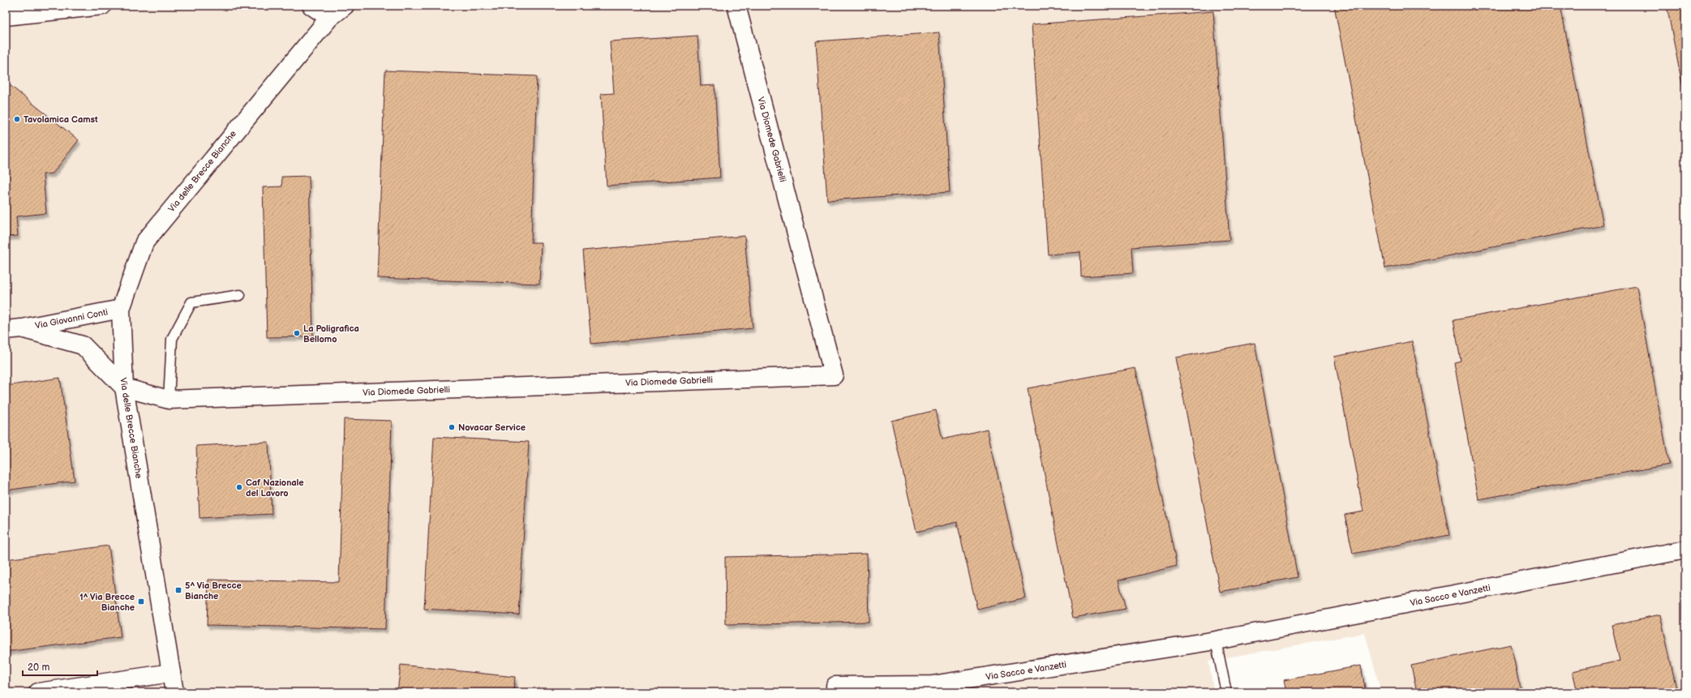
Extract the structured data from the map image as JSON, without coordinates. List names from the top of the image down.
{
  "streets": {
    "street": [
      "Via Diomede Gabrielli",
      "Via delle Brecce Bianche",
      "Via Giovanni Conti",
      "Via Sacco e Vanzetti"
    ]
  },
  "crossings": [
    ["Via Diomede Gabrielli", "Via delle Brecce Bianche"],
    ["Via Diomede Gabrielli", "Via Giovanni Conti"],
    ["Via delle Brecce Bianche", "Via Giovanni Conti"]
  ],
  "places": {
    "other": [
      "Tavolamica Camst",
      "La Poligrafica Bellomo",
      "Novacar Service",
      "Caf Nazionale del Lavoro"
    ],
    "transit": ["5^ Via Brecce Bianche", "1^ Via Brecce Bianche"]
  },
  "scale_bar": "20 m"
}
